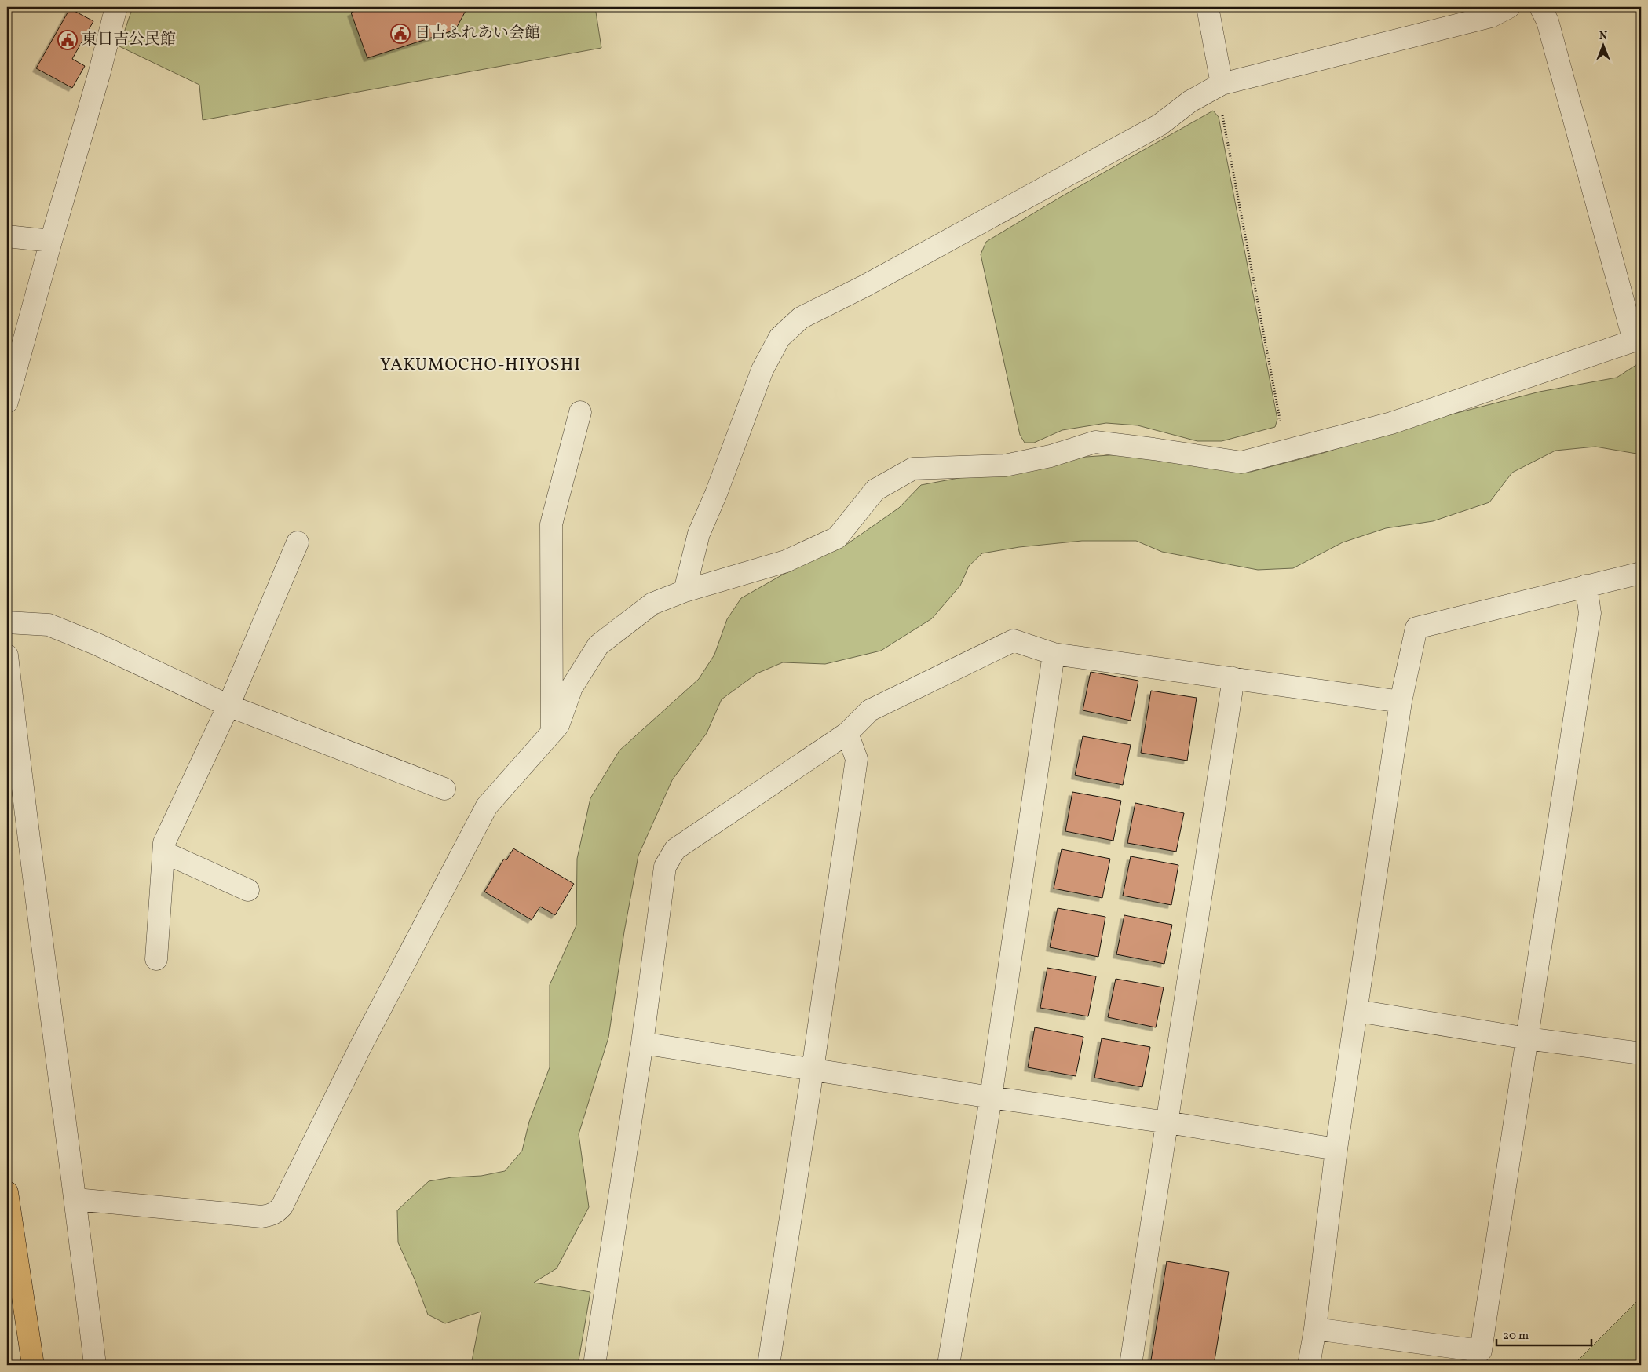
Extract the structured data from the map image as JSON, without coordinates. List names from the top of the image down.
{
  "districts": ["YAKUMOCHO-HIYOSHI"],
  "places": {
    "public building": ["日吉ふれあい会館", "東日吉公民館"]
  },
  "scale_bar": "20 m",
  "north": "top"
}
